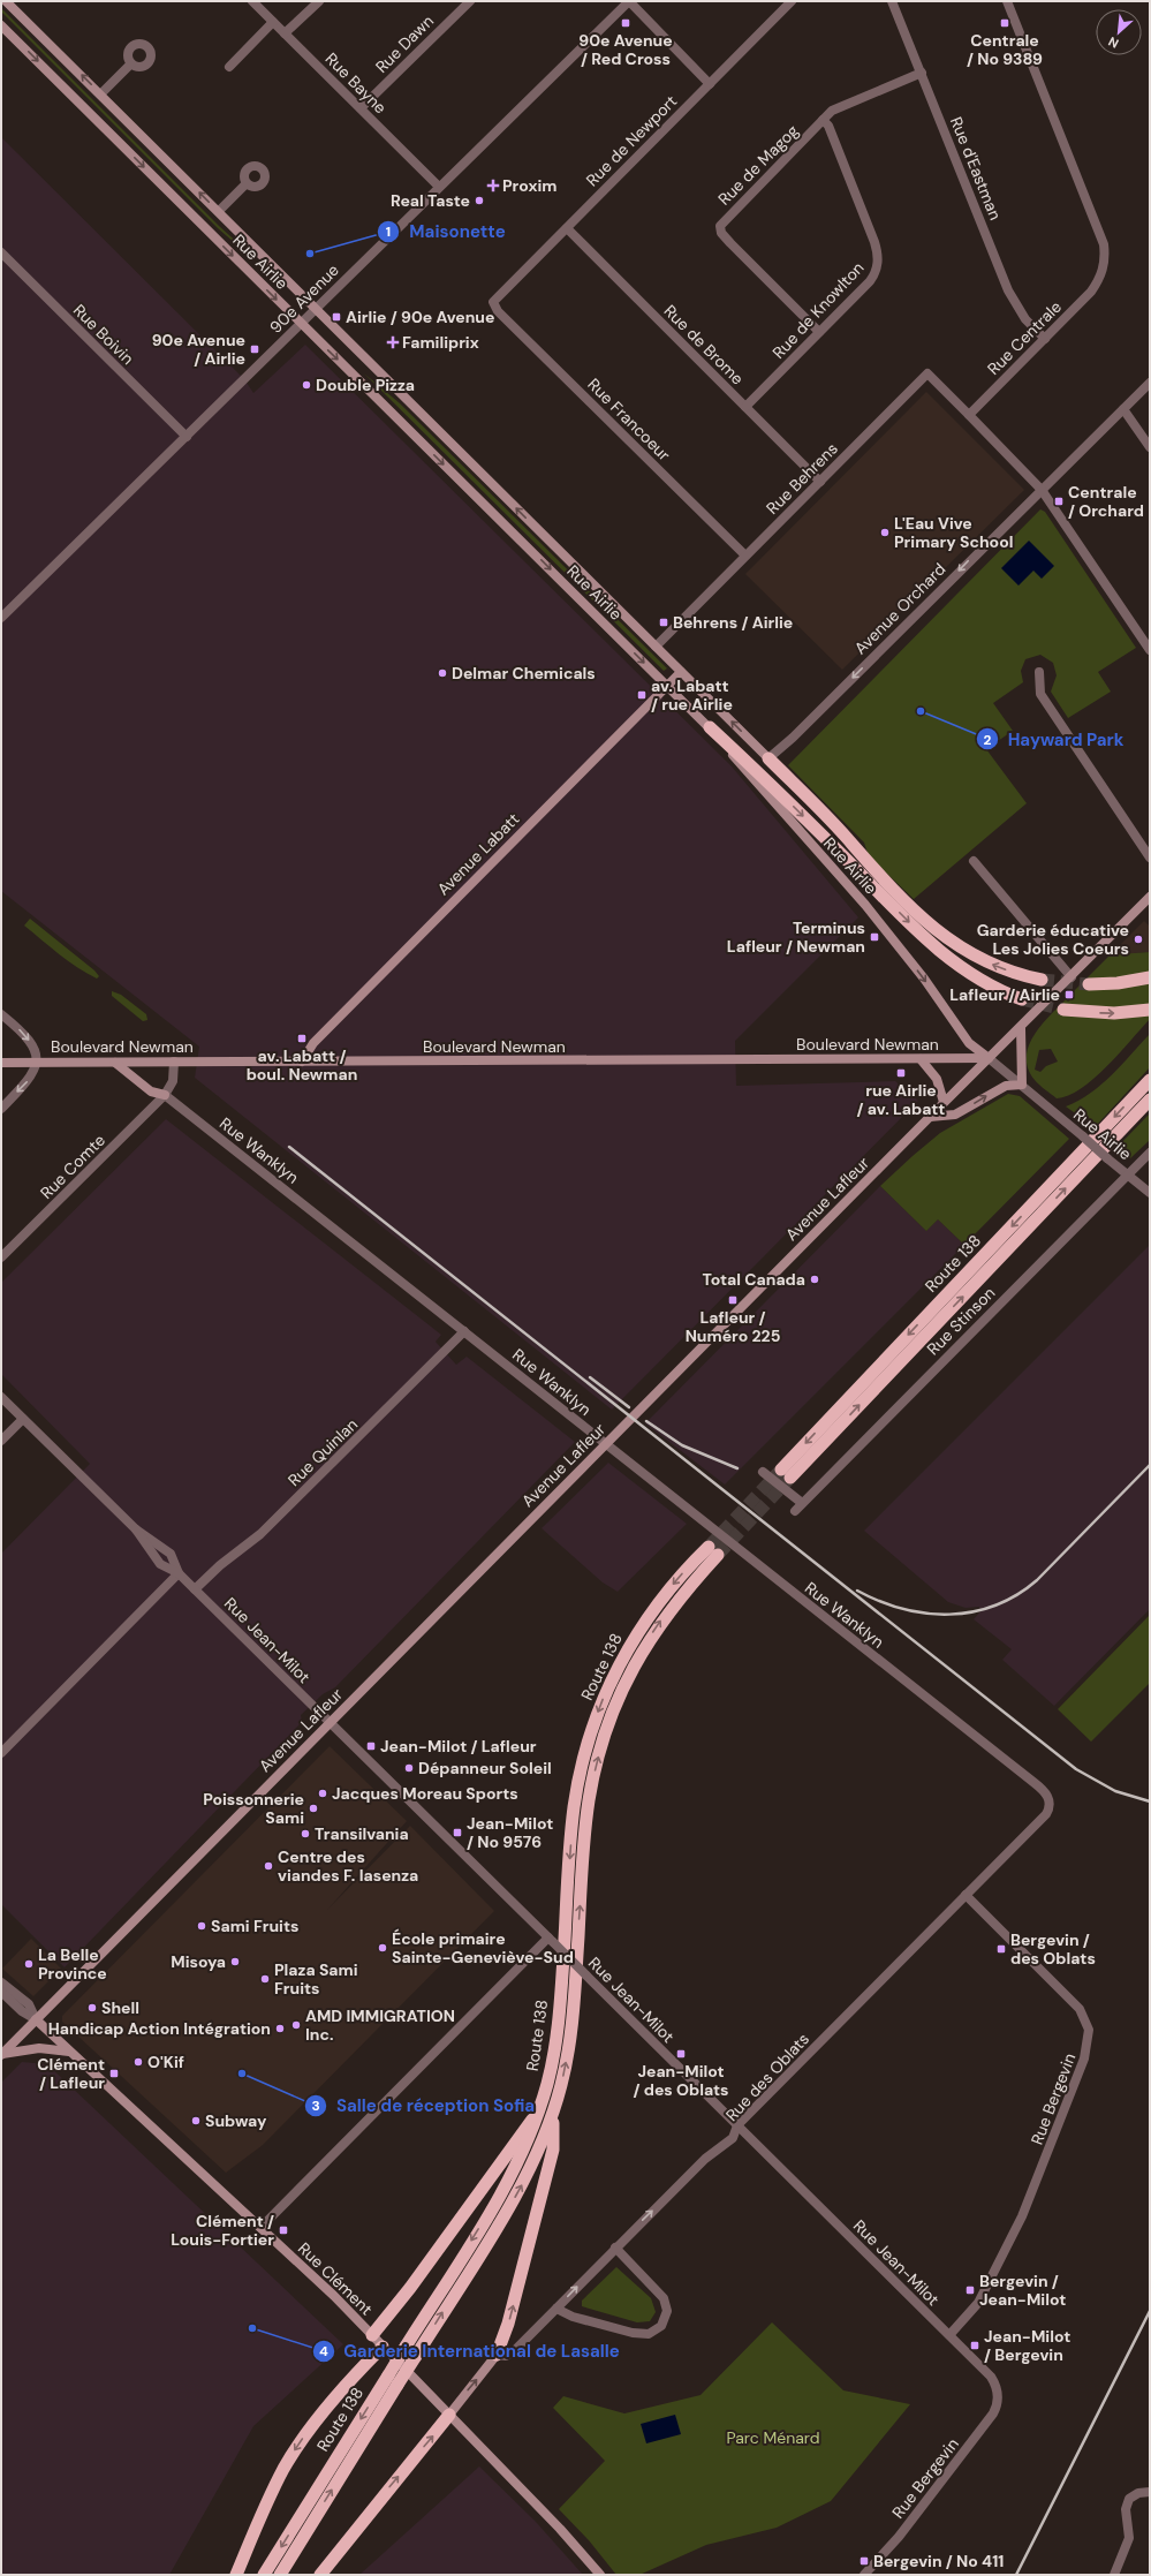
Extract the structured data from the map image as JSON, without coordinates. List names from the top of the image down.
{
  "streets": {
    "highway": ["Route 138"],
    "main road": [
      "Rue Airlie",
      "Avenue Labatt",
      "Boulevard Newman",
      "Avenue Lafleur",
      "Rue Clément"
    ],
    "street": [
      "Rue Dawn",
      "Rue Bayne",
      "Rue de Newport",
      "Rue de Magog",
      "Rue d'Eastman",
      "90e Avenue",
      "Rue de Knowlton",
      "Rue Boivin",
      "Rue Centrale",
      "Rue de Brome",
      "Rue Francoeur",
      "Rue Behrens",
      "Avenue Orchard",
      "Rue Wanklyn",
      "Rue Comte",
      "Rue Stinson",
      "Rue Quinlan",
      "Rue Jean-Milot",
      "Rue des Oblats",
      "Rue Bergevin"
    ]
  },
  "crossings": [
    ["Rue Dawn", "Rue Bayne"],
    ["Rue Bayne", "90e Avenue"],
    ["Rue de Newport", "Rue de Brome"],
    ["Rue de Newport", "Rue Francoeur"],
    ["Rue de Magog", "Rue d'Eastman"],
    ["Rue de Magog", "Rue de Knowlton"],
    ["Rue d'Eastman", "Rue Centrale"],
    ["Rue Airlie", "90e Avenue"],
    ["Rue Airlie", "Rue Behrens"],
    ["Rue Airlie", "Avenue Orchard"],
    ["Rue Airlie", "Avenue Labatt"],
    ["Rue Airlie", "Boulevard Newman"],
    ["Rue Airlie", "Avenue Lafleur"],
    ["Rue Airlie", "Rue Stinson"],
    ["90e Avenue", "Rue Boivin"],
    ["Rue de Knowlton", "Rue de Brome"],
    ["Rue Centrale", "Rue Behrens"],
    ["Rue de Brome", "Rue Behrens"],
    ["Rue Francoeur", "Rue Behrens"],
    ["Avenue Labatt", "Boulevard Newman"],
    ["Boulevard Newman", "Avenue Lafleur"],
    ["Rue Wanklyn", "Rue Comte"],
    ["Rue Wanklyn", "Avenue Lafleur"],
    ["Rue Wanklyn", "Rue Quinlan"],
    ["Rue Wanklyn", "Rue des Oblats"],
    ["Avenue Lafleur", "Rue Jean-Milot"],
    ["Avenue Lafleur", "Rue Clément"],
    ["Rue Quinlan", "Rue Jean-Milot"],
    ["Rue Jean-Milot", "Rue des Oblats"],
    ["Rue Jean-Milot", "Rue Bergevin"],
    ["Rue des Oblats", "Rue Bergevin"]
  ],
  "one_way": ["Avenue Orchard"],
  "parks": ["Parc Ménard"],
  "places": {
    "transit": [
      "90e Avenue / Red Cross",
      "Centrale / No 9389",
      "Airlie / 90e Avenue",
      "90e Avenue / Airlie",
      "Centrale / Orchard",
      "Behrens / Airlie",
      "av. Labatt / rue Airlie",
      "Terminus Lafleur / Newman",
      "Lafleur / Airlie",
      "av. Labatt / boul. Newman",
      "rue Airlie / av. Labatt",
      "Lafleur / Numéro 225",
      "Jean-Milot / Lafleur",
      "Jean-Milot / No 9576",
      "Bergevin / des Oblats",
      "Jean-Milot / des Oblats",
      "Clément / Lafleur",
      "Clément / Louis-Fortier",
      "Bergevin / Jean-Milot",
      "Jean-Milot / Bergevin",
      "Bergevin / No 411"
    ],
    "health": ["Proxim", "Familiprix"],
    "other": [
      "Real Taste",
      "Maisonette",
      "Double Pizza",
      "L'Eau Vive Primary School",
      "Delmar Chemicals",
      "Hayward Park",
      "Garderie éducative Les Jolies Coeurs",
      "Total Canada",
      "Dépanneur Soleil",
      "Jacques Moreau Sports",
      "Poissonnerie Sami",
      "Transilvania",
      "Centre des viandes F. Iasenza",
      "Sami Fruits",
      "École primaire Sainte-Geneviève-Sud",
      "Misoya",
      "La Belle Province",
      "Plaza Sami Fruits",
      "Shell",
      "AMD IMMIGRATION Inc.",
      "Handicap Action Intégration",
      "O'Kif",
      "Salle de réception Sofia",
      "Subway",
      "Garderie International de Lasalle"
    ]
  },
  "north": "bottom left"
}
